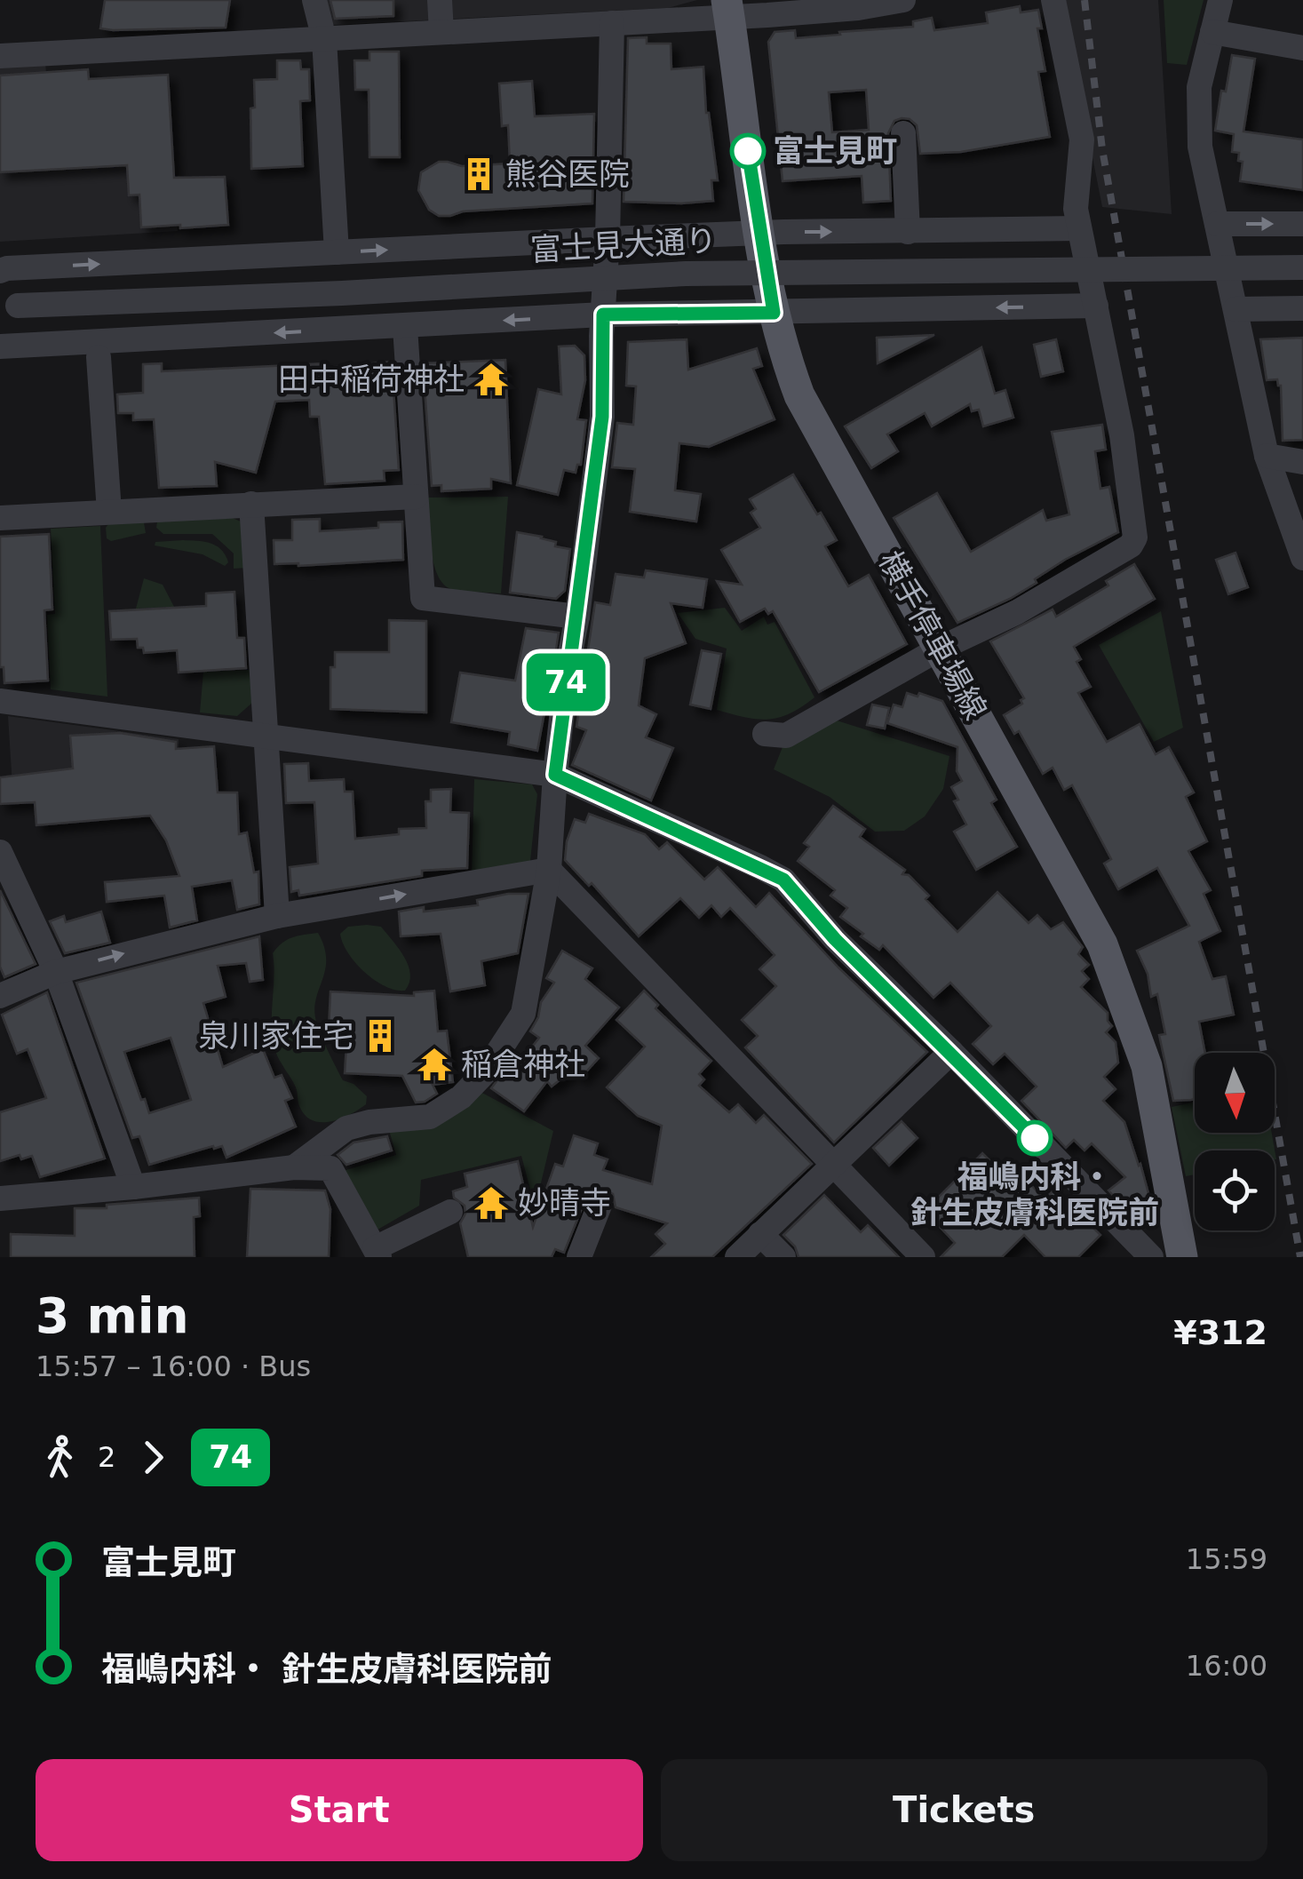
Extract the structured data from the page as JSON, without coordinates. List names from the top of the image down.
{
  "streets": {
    "main road": ["横手停車場線"],
    "street": ["富士見大通り"]
  },
  "places": {
    "other": ["富士見町", "福嶋内科・ 針生皮膚科医院前"],
    "building": ["熊谷医院", "泉川家住宅"],
    "temple": ["田中稲荷神社", "稲倉神社", "妙晴寺"]
  },
  "lines": ["bus line 74"],
  "north": "bottom",
  "page": {
    "on_map": "74",
    "heading": ["3 min", "15:57 – 16:00 · Bus", "¥312"],
    "legs": ["2", "74"],
    "list": [
      {
        "name": "富士見町",
        "value": "15:59"
      },
      {
        "name": "福嶋内科・ 針生皮膚科医院前",
        "value": "16:00"
      }
    ],
    "buttons": ["Start", "Tickets"]
  }
}
